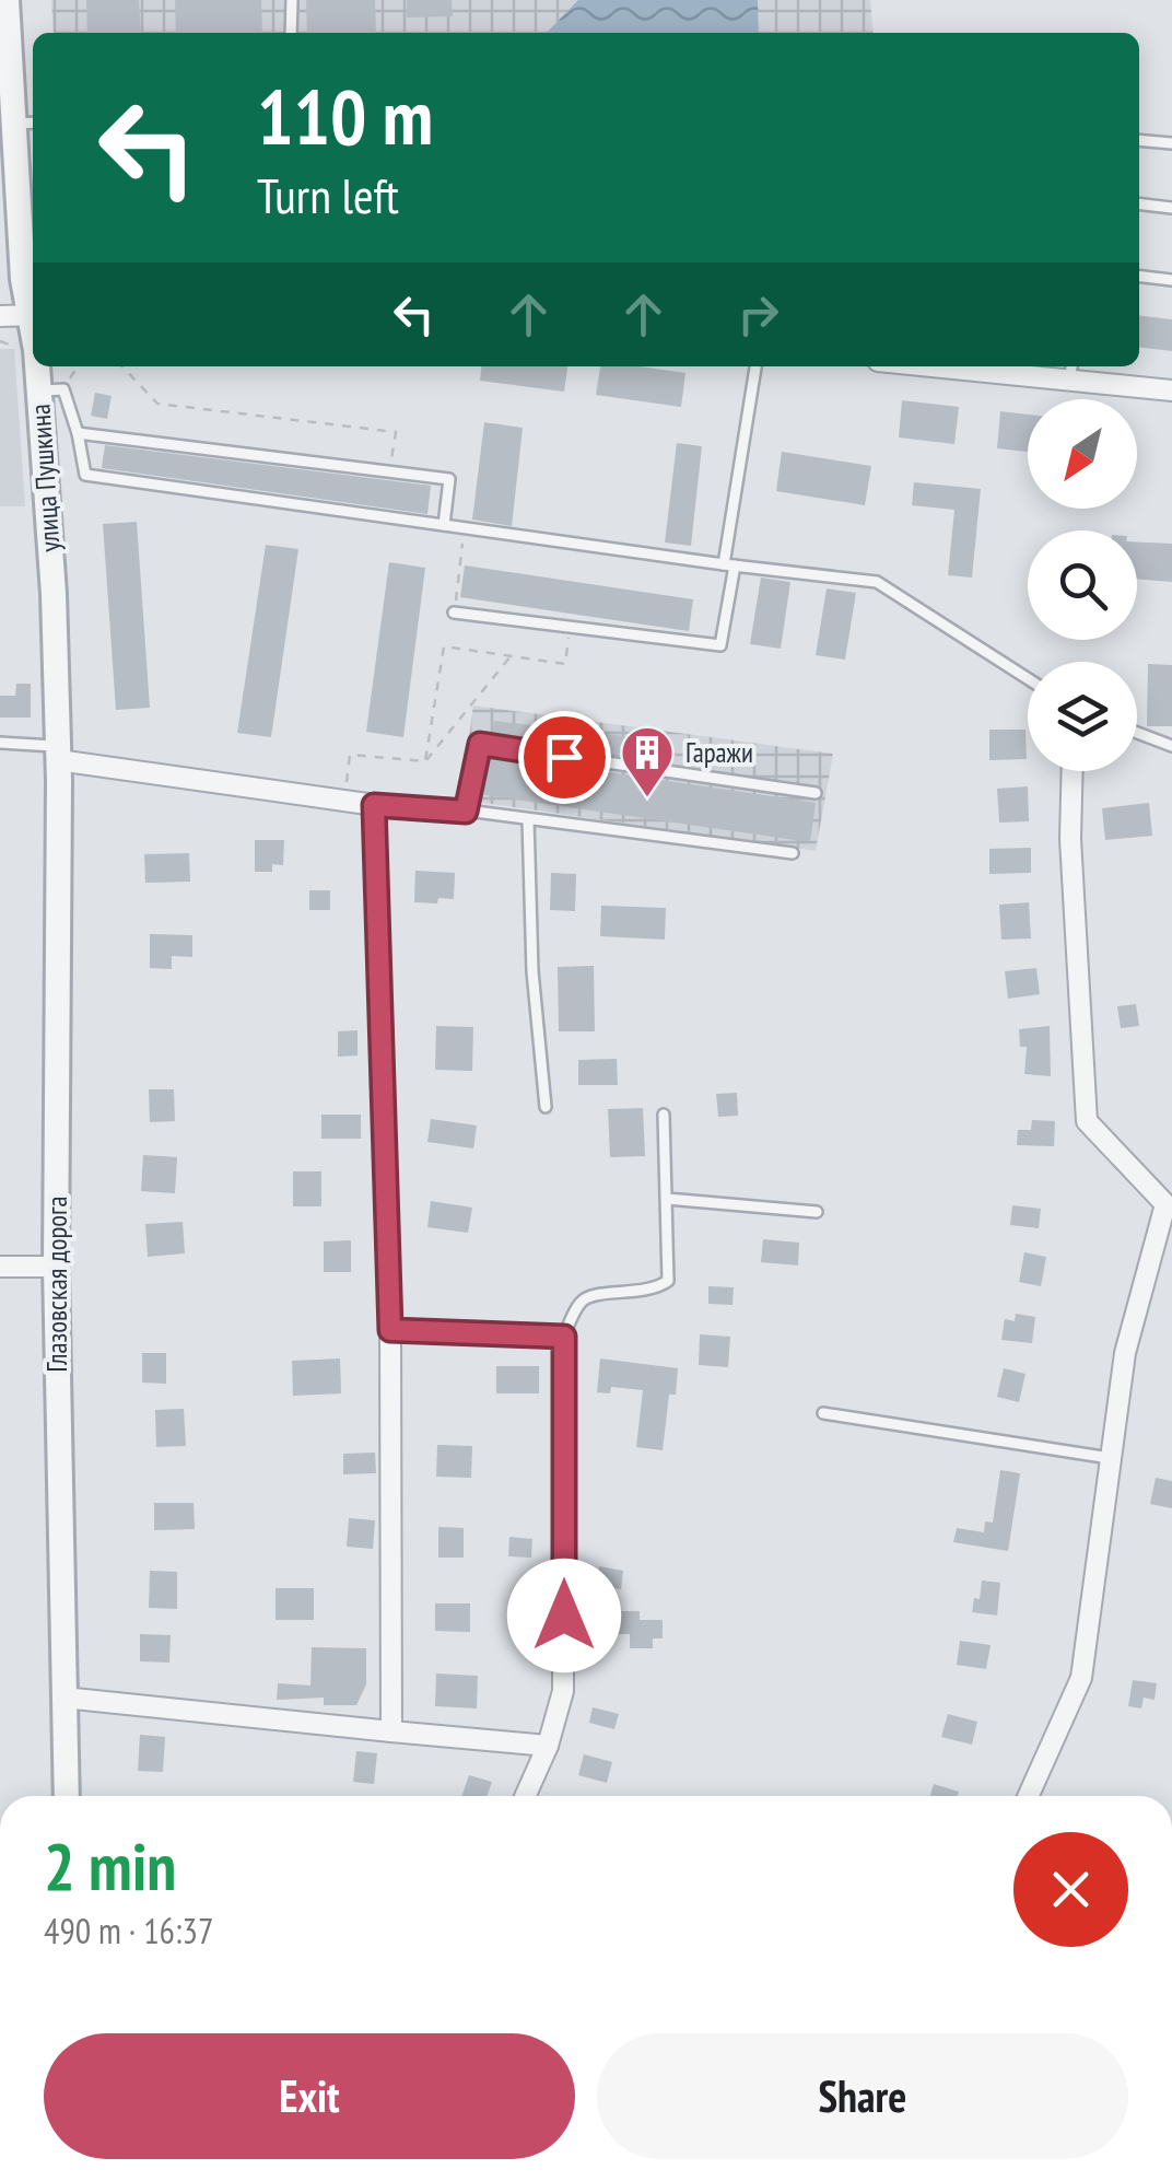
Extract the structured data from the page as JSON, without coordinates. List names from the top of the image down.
{
  "streets": {
    "street": ["улица Пушкина", "Глазовская дорога"]
  },
  "crossings": [
    ["улица Пушкина", "Глазовская дорога"]
  ],
  "places": {
    "building": ["Гаражи"]
  },
  "north": "bottom left",
  "page": {
    "turn": ["110 m", "Turn left"],
    "heading": ["2 min", "490 m · 16:37"],
    "buttons": ["Exit", "Share"]
  }
}
